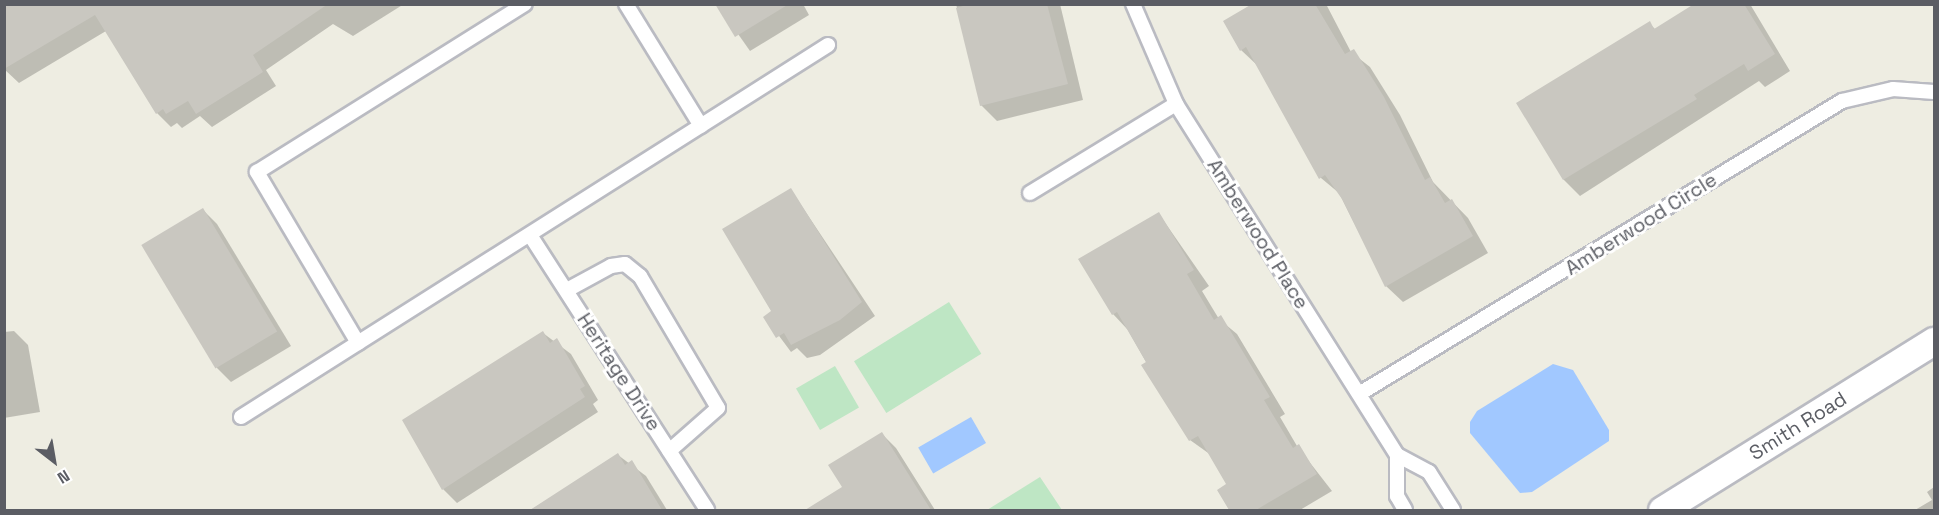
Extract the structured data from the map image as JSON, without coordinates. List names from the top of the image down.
{
  "streets": {
    "street": ["Smith Road"],
    "lane": ["Amberwood Circle", "Amberwood Place", "Heritage Drive"]
  },
  "crossings": [
    ["Amberwood Circle", "Amberwood Place"]
  ],
  "north": "bottom right"
}
